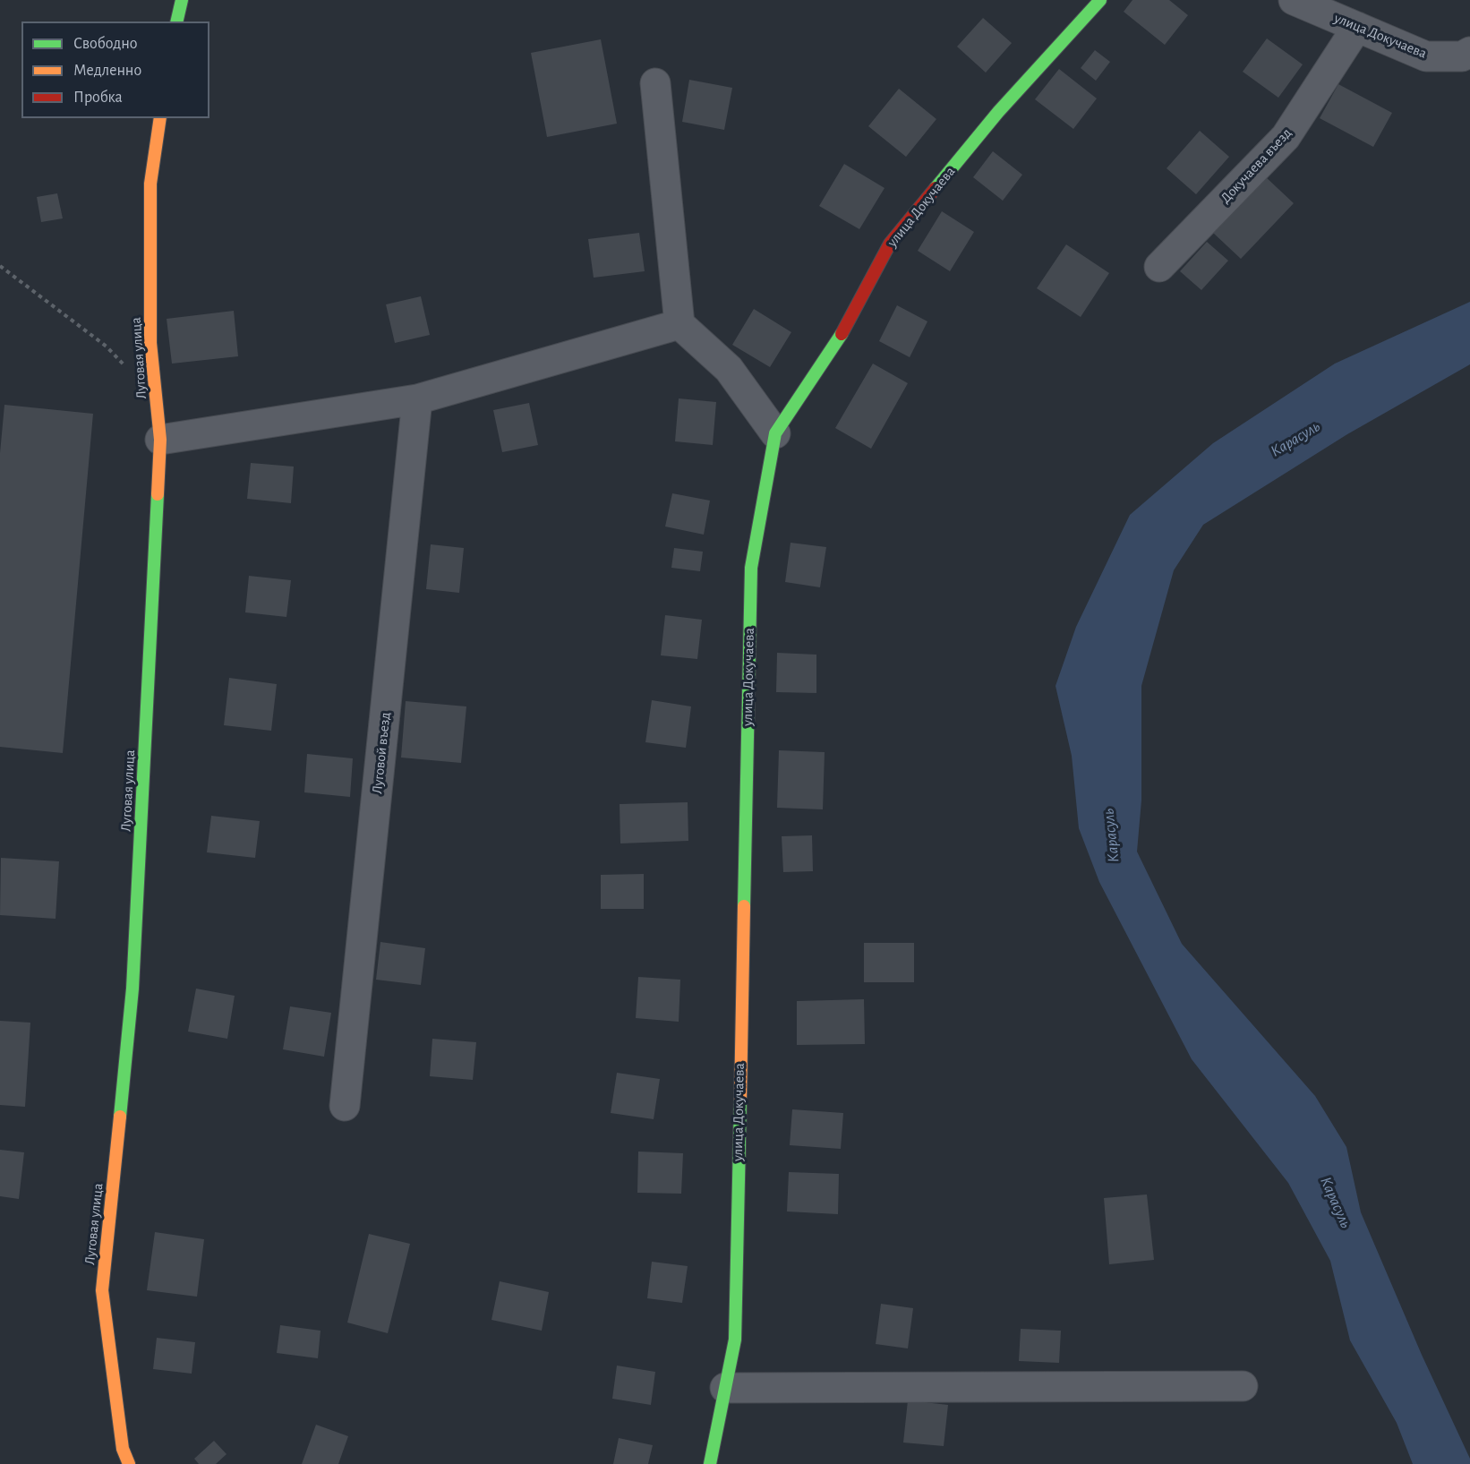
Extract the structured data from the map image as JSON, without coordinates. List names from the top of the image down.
{
  "streets": {
    "street": [
      "улица Докучаева",
      "Докучаева въезд",
      "Луговая улица",
      "Луговой въезд"
    ]
  },
  "crossings": [
    ["улица Докучаева", "Докучаева въезд"]
  ],
  "water": ["Карасуль"],
  "legend": ["Свободно", "Медленно", "Пробка"]
}
